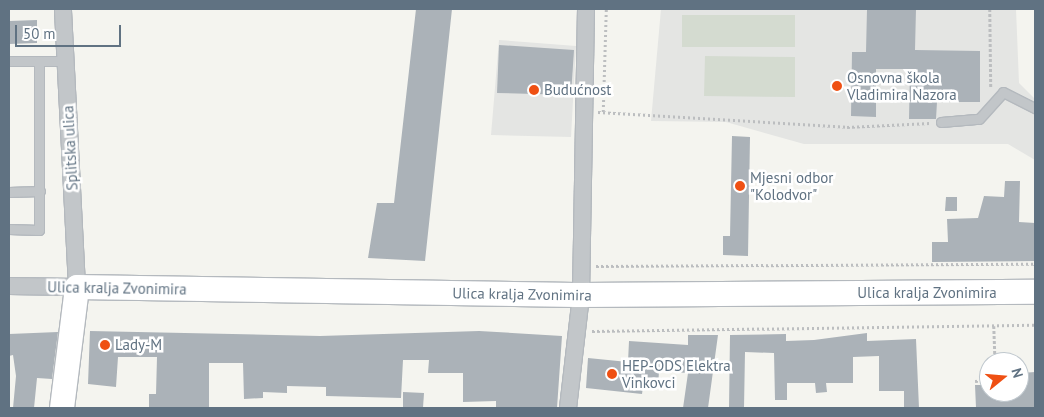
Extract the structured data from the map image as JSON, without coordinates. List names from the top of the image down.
{
  "streets": {
    "main road": ["Ulica kralja Zvonimira"],
    "street": ["Splitska ulica"]
  },
  "crossings": [
    ["Splitska ulica", "Ulica kralja Zvonimira"]
  ],
  "places": [
    "Osnovna škola Vladimira Nazora",
    "Budućnost",
    "Mjesni odbor \"Kolodvor\"",
    "Lady-M",
    "HEP-ODS Elektra Vinkovci"
  ],
  "scale_bar": "50 m",
  "north": "right"
}
